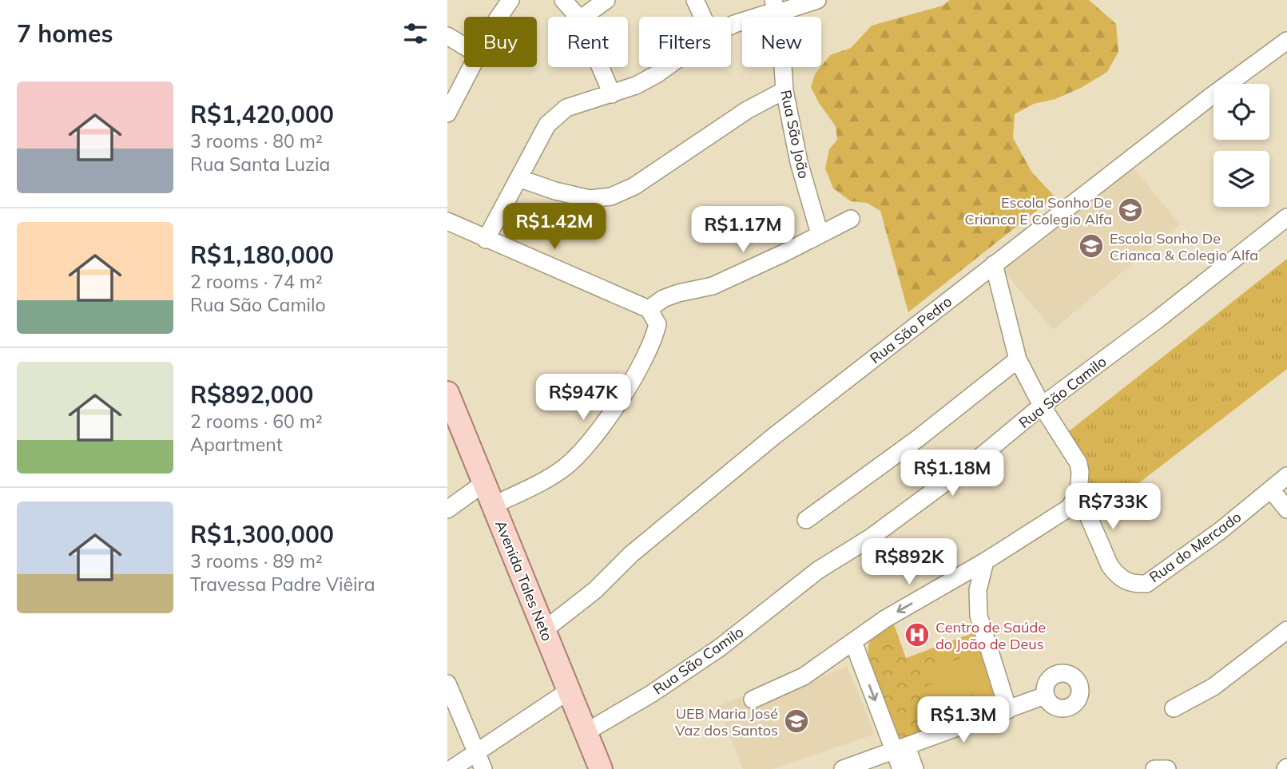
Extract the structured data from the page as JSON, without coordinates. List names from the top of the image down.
{
  "streets": {
    "main road": ["Avenida Tales Neto"],
    "street": [
      "Rua São João",
      "Rua São Pedro",
      "Rua São Camilo",
      "Rua do Mercado"
    ]
  },
  "crossings": [
    ["Rua São Pedro", "Avenida Tales Neto"],
    ["Rua São Camilo", "Avenida Tales Neto"]
  ],
  "places": {
    "school or university": ["Escola Sonho De Crianca E Colegio Alfa", "Escola Sonho De Crianca & Colegio Alfa", "UEB Maria José Vaz dos Santos"],
    "hospital": ["Centro de Saúde do João de Deus"]
  },
  "page": {
    "heading": "7 homes",
    "chip": [
      "Buy",
      "Rent",
      "Filters",
      "New"
    ],
    "list": [
      {
        "name": "R$1,420,000",
        "note": "3 rooms · 80 m² · Rua Santa Luzia"
      },
      {
        "name": "R$1,180,000",
        "note": "2 rooms · 74 m² · Rua São Camilo"
      },
      {
        "name": "R$892,000",
        "note": "2 rooms · 60 m² · Apartment"
      },
      {
        "name": "R$1,300,000",
        "note": "3 rooms · 89 m² · Travessa Padre Viêira"
      }
    ],
    "price": [
      "R$1.42M",
      "R$1.17M",
      "R$947K",
      "R$1.18M",
      "R$733K",
      "R$892K",
      "R$1.3M"
    ]
  }
}
